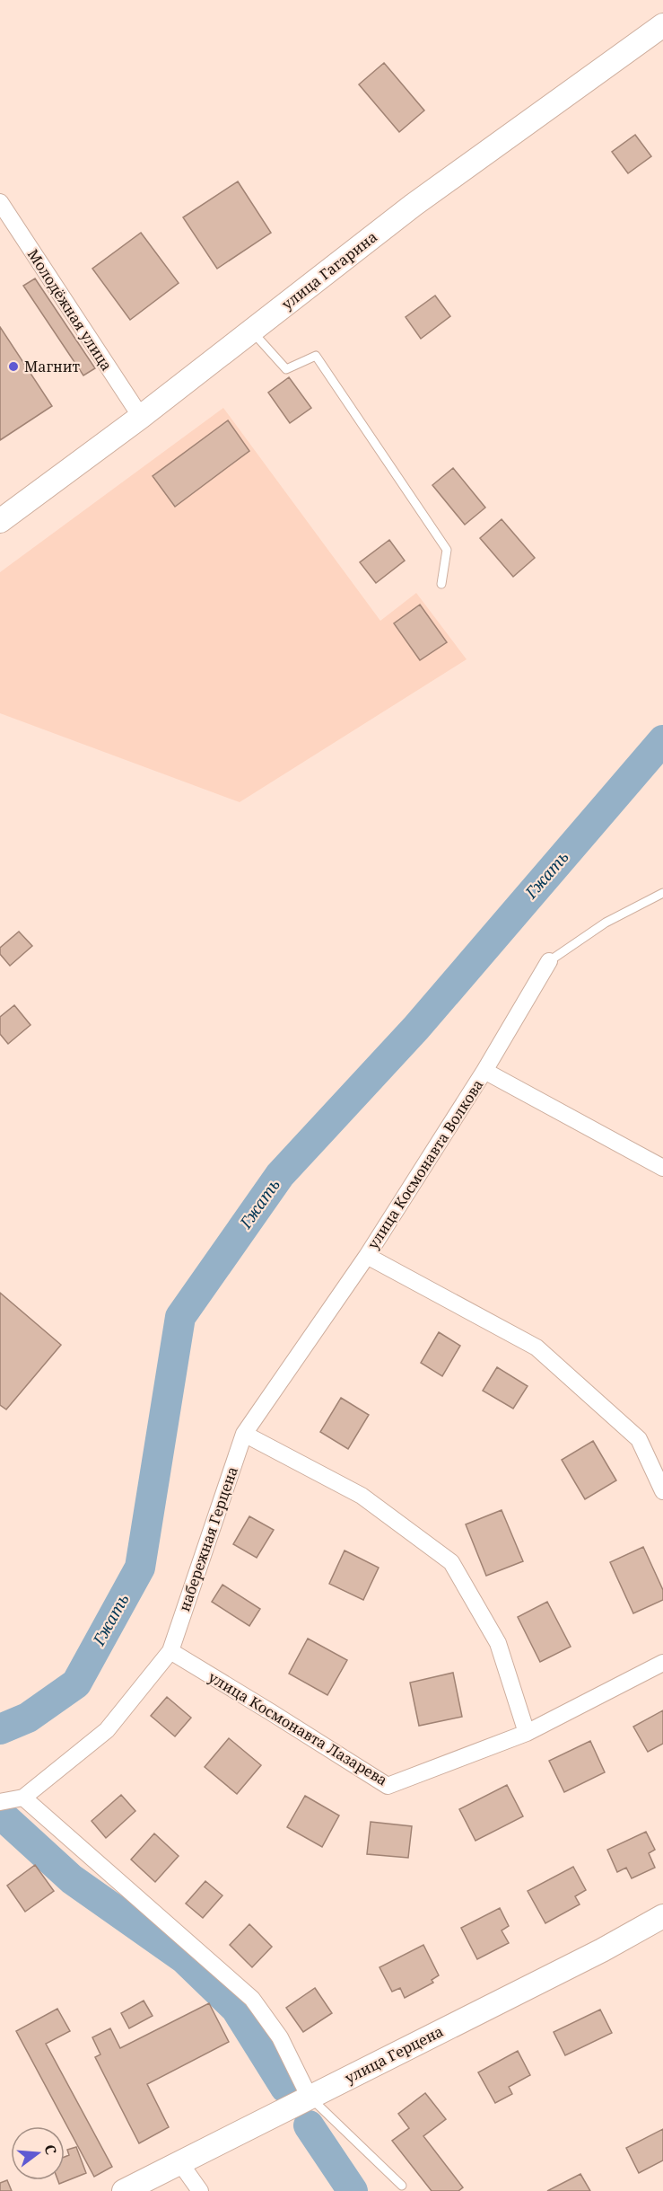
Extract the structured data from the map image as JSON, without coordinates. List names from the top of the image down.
{
  "streets": {
    "main road": ["улица Гагарина", "улица Герцена"],
    "street": [
      "Молодёжная улица",
      "улица Космонавта Волкова",
      "набережная Герцена",
      "улица Космонавта Лазарева"
    ]
  },
  "crossings": [
    ["улица Гагарина", "Молодёжная улица"],
    ["улица Космонавта Волкова", "набережная Герцена"],
    ["набережная Герцена", "улица Космонавта Лазарева"]
  ],
  "water": ["Гжать"],
  "places": ["Магнит"],
  "north": "right"
}
